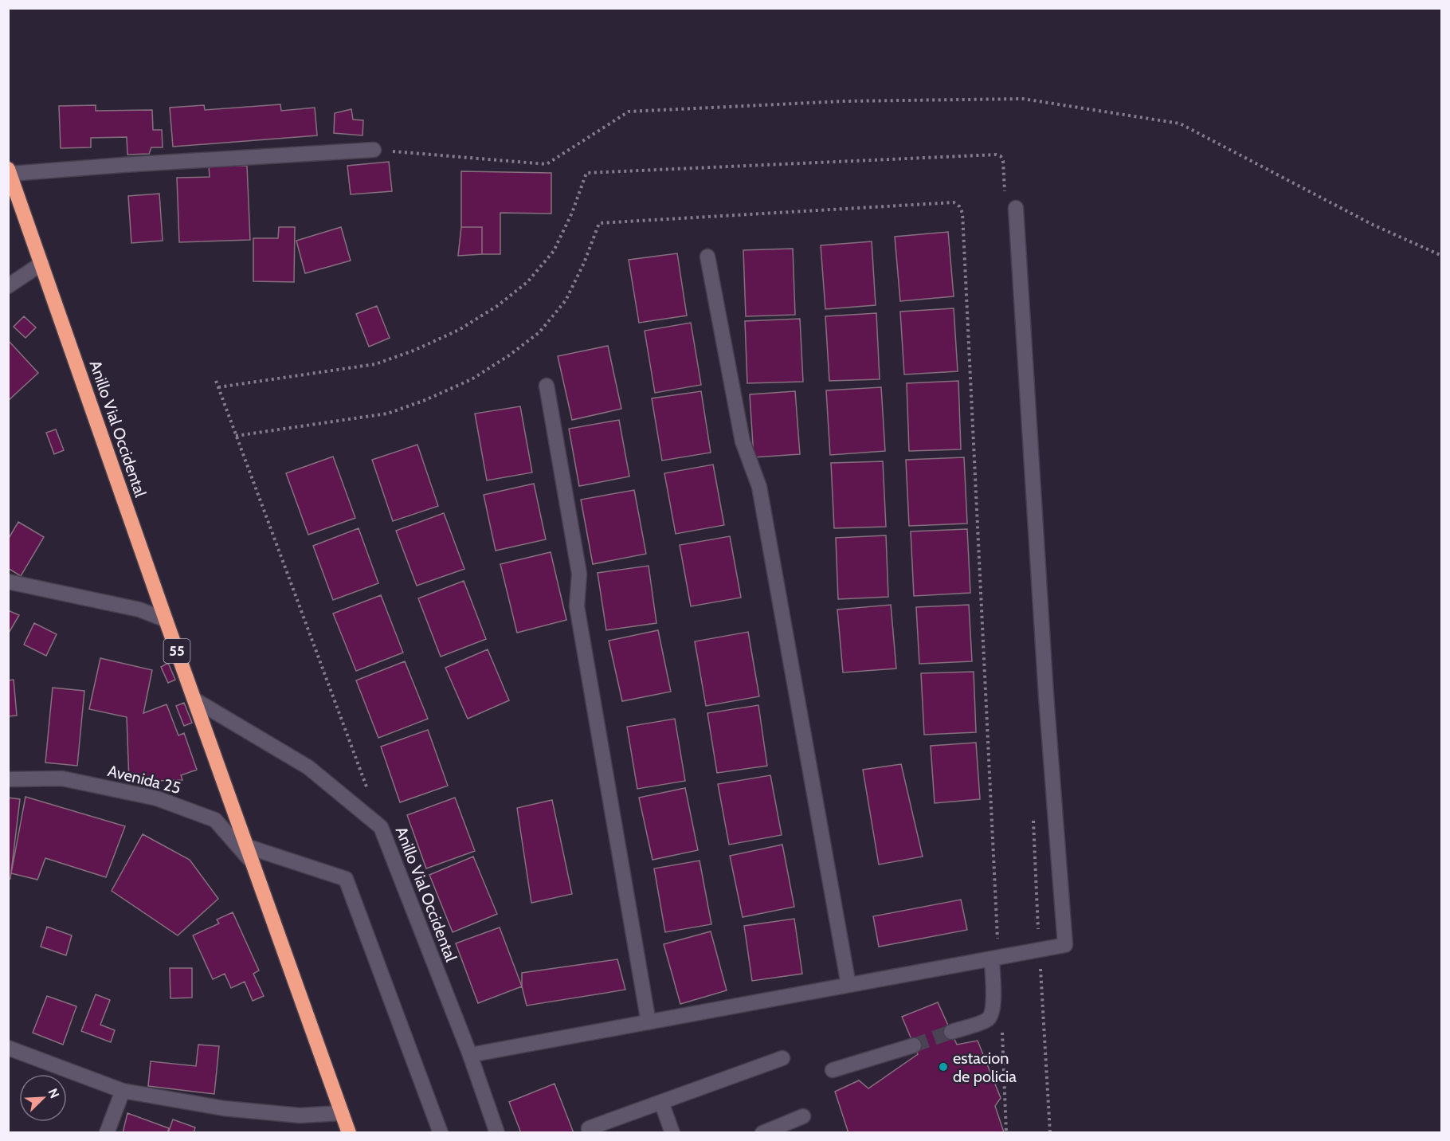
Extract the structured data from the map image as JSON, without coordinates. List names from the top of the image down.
{
  "streets": {
    "highway": ["Anillo Vial Occidental", "55"],
    "street": ["Avenida 25"]
  },
  "crossings": [
    ["Anillo Vial Occidental", "Avenida 25"]
  ],
  "places": ["estacion de policia"],
  "north": "top right"
}
